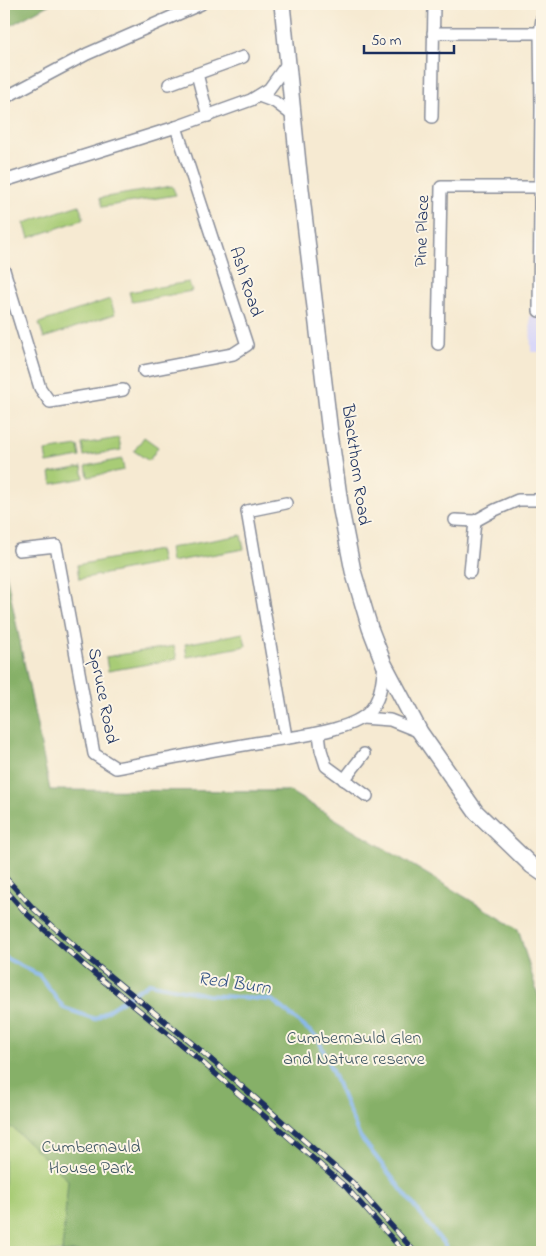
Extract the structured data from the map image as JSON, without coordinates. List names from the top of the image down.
{
  "streets": {
    "street": [
      "Pine Place",
      "Ash Road",
      "Blackthorn Road",
      "Spruce Road"
    ]
  },
  "crossings": [
    ["Blackthorn Road", "Spruce Road"]
  ],
  "water": ["Red Burn"],
  "parks": ["Cumbernauld Glen and Nature reserve", "Cumbernauld House Park"],
  "scale_bar": "50 m"
}
